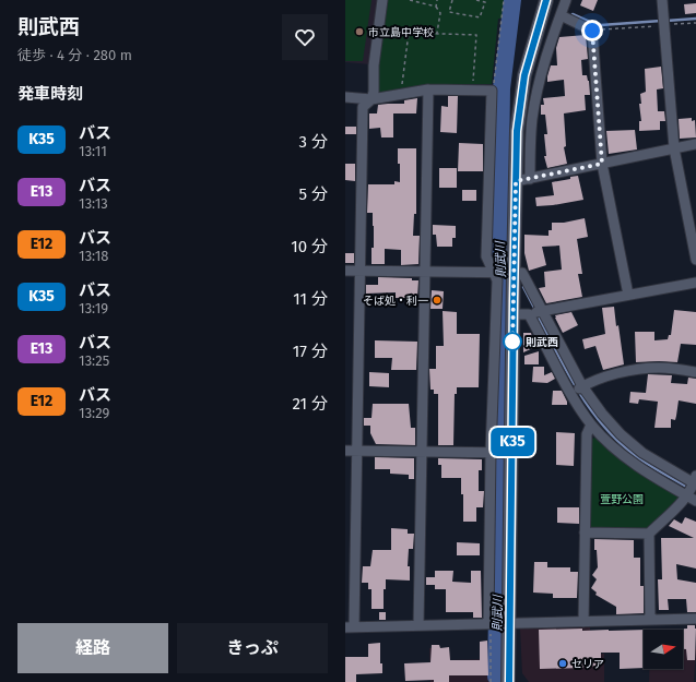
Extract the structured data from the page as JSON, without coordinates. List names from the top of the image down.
{
  "water": ["則武川"],
  "parks": ["萱野公園"],
  "places": [
    "市立島中学校",
    "そば処・利一",
    "則武西",
    "セリア"
  ],
  "lines": ["bus line K35"],
  "north": "right",
  "page": {
    "heading": [
      ["則武西", "徒歩 · 4 分 · 280 m"],
      "発車時刻"
    ],
    "on_map": "K35",
    "list": [
      {
        "mark": "K35",
        "name": "バス",
        "note": "13:11",
        "value": "3 分"
      },
      {
        "mark": "E13",
        "name": "バス",
        "note": "13:13",
        "value": "5 分"
      },
      {
        "mark": "E12",
        "name": "バス",
        "note": "13:18",
        "value": "10 分"
      },
      {
        "mark": "K35",
        "name": "バス",
        "note": "13:19",
        "value": "11 分"
      },
      {
        "mark": "E13",
        "name": "バス",
        "note": "13:25",
        "value": "17 分"
      },
      {
        "mark": "E12",
        "name": "バス",
        "note": "13:29",
        "value": "21 分"
      }
    ],
    "buttons": ["経路", "きっぷ"]
  }
}
